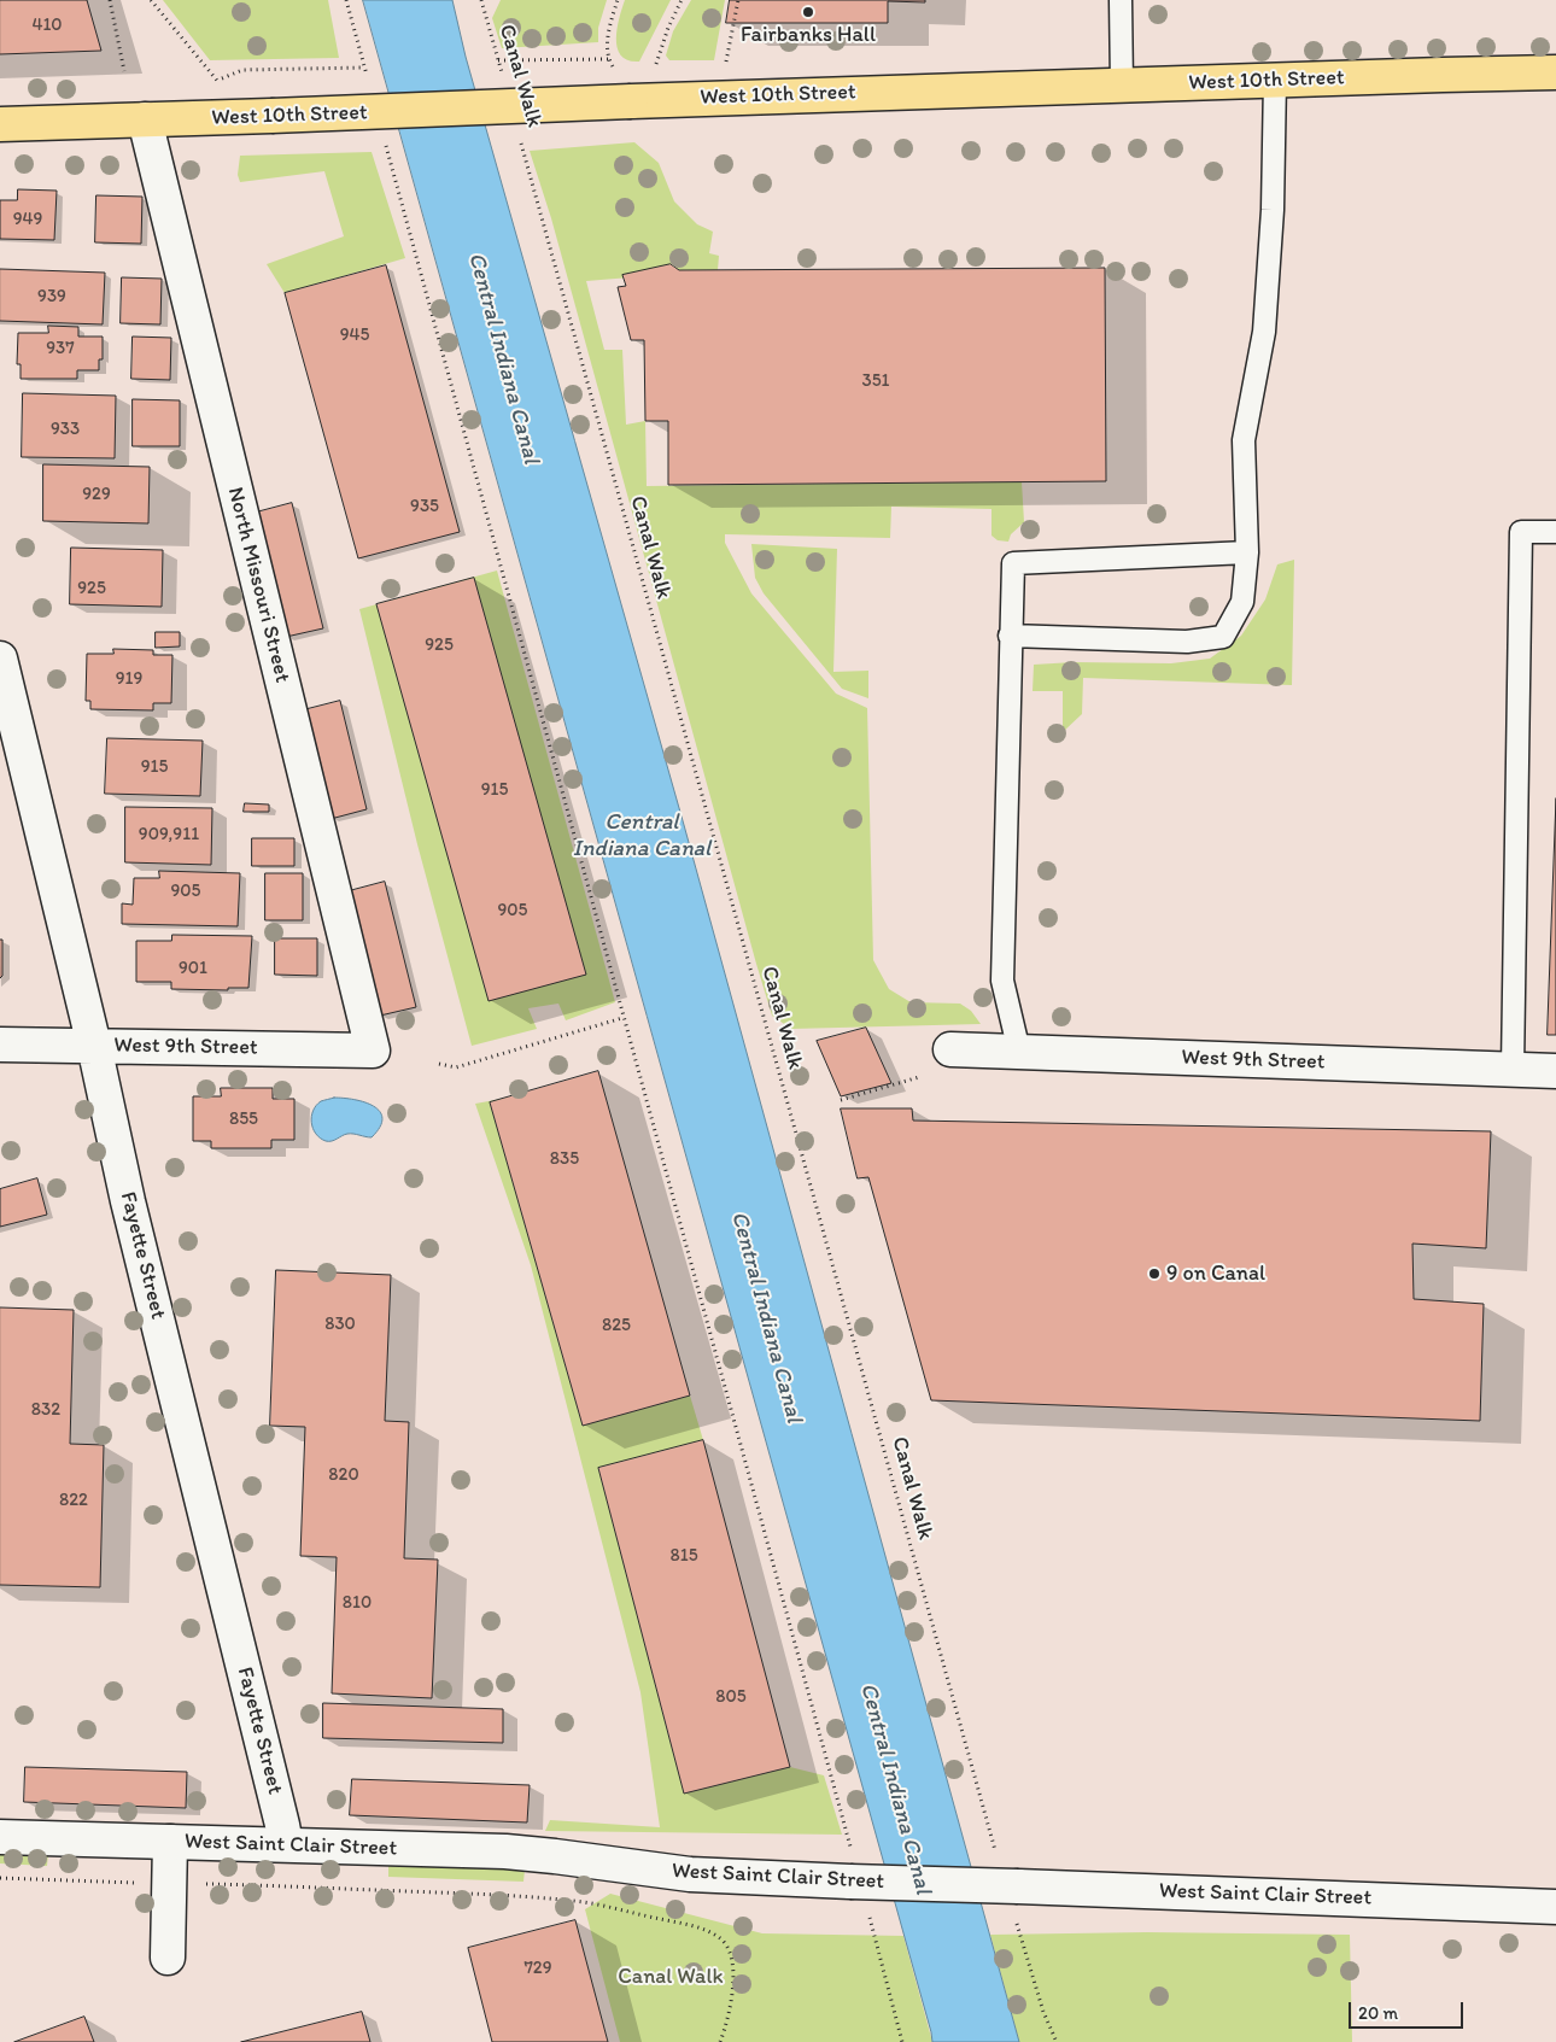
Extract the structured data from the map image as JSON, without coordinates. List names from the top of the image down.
{
  "streets": {
    "main road": ["West 10th Street"],
    "street": [
      "North Missouri Street",
      "West 9th Street",
      "Fayette Street",
      "West Saint Clair Street"
    ],
    "path": ["Canal Walk"]
  },
  "crossings": [
    ["West 10th Street", "North Missouri Street"],
    ["North Missouri Street", "West 9th Street"],
    ["West 9th Street", "Fayette Street"],
    ["Fayette Street", "West Saint Clair Street"]
  ],
  "water": ["Central Indiana Canal"],
  "parks": ["Canal Walk"],
  "places": ["Fairbanks Hall", "9 on Canal"],
  "house_numbers": [
    "410",
    "949",
    "939",
    "945",
    "937",
    "351",
    "933",
    "929",
    "935",
    "925",
    "925",
    "919",
    "915",
    "915",
    "909,911",
    "905",
    "905",
    "901",
    "855",
    "835",
    "830",
    "825",
    "832",
    "820",
    "822",
    "815",
    "810",
    "805",
    "729"
  ],
  "scale_bar": "20 m"
}
